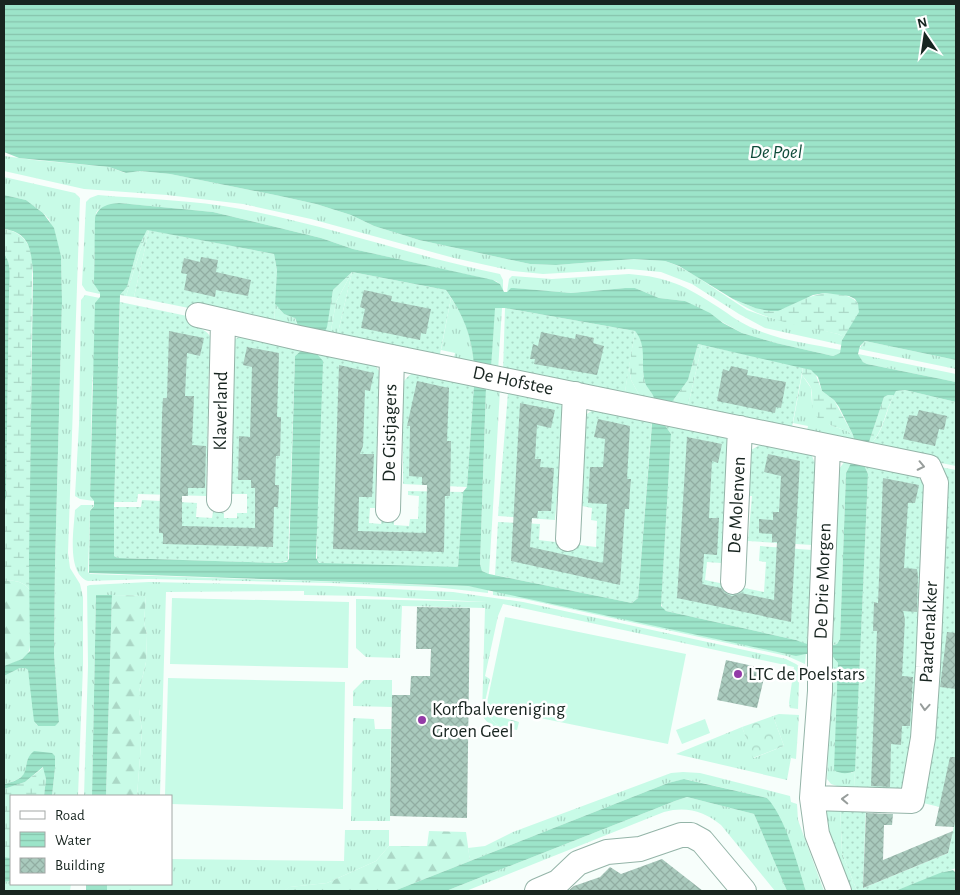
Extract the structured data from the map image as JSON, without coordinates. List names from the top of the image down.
{
  "streets": {
    "street": [
      "De Hofstee",
      "Klaverland",
      "De Gistjagers",
      "De Molenven",
      "De Drie Morgen",
      "Paardenakker"
    ]
  },
  "crossings": [
    ["De Hofstee", "Klaverland"],
    ["De Hofstee", "De Gistjagers"],
    ["De Hofstee", "De Molenven"],
    ["De Hofstee", "De Drie Morgen"],
    ["De Hofstee", "Paardenakker"],
    ["De Drie Morgen", "Paardenakker"]
  ],
  "water": ["De Poel"],
  "places": ["LTC de Poelstars", "Korfbalvereniging Groen Geel"],
  "legend": ["Road", "Water", "Building"],
  "north": "top"
}
